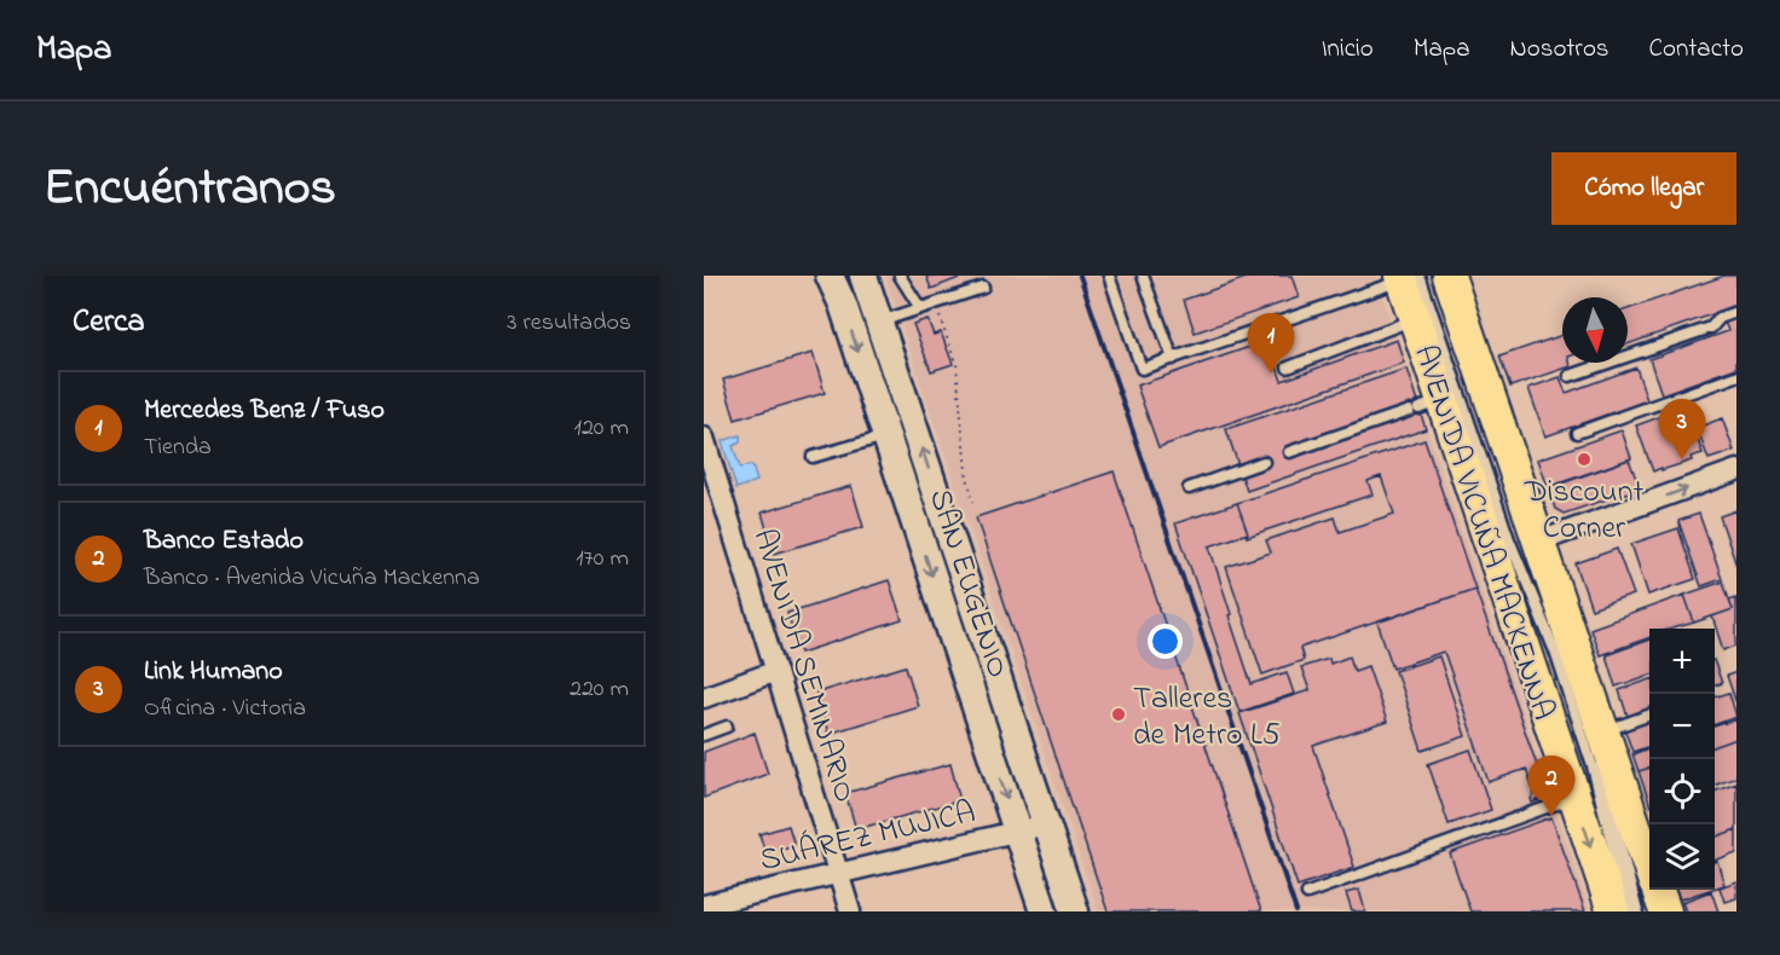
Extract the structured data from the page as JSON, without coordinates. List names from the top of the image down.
{
  "streets": {
    "main road": ["AVENIDA VICUÑA MACKENNA", "SAN EUGENIO"],
    "street": ["AVENIDA SEMINARIO", "SUÁREZ MUJICA"]
  },
  "crossings": [
    ["SAN EUGENIO", "SUÁREZ MUJICA"],
    ["AVENIDA SEMINARIO", "SUÁREZ MUJICA"]
  ],
  "places": ["Discount Corner", "Talleres de Metro L5"],
  "north": "bottom",
  "page": {
    "header": "Mapa",
    "nav": [
      "Inicio",
      "Mapa",
      "Nosotros",
      "Contacto"
    ],
    "title": "Encuéntranos",
    "buttons": "Cómo llegar",
    "heading": ["Cerca", "3 resultados"],
    "pins": ["1", "3", "2"],
    "list": [
      {
        "mark": "1",
        "name": "Mercedes Benz / Fuso",
        "note": "Tienda",
        "value": "120 m"
      },
      {
        "mark": "2",
        "name": "Banco Estado",
        "note": "Banco · Avenida Vicuña Mackenna",
        "value": "170 m"
      },
      {
        "mark": "3",
        "name": "Link Humano",
        "note": "Oficina · Victoria",
        "value": "220 m"
      }
    ],
    "map_buttons": ["+", "−"]
  }
}
